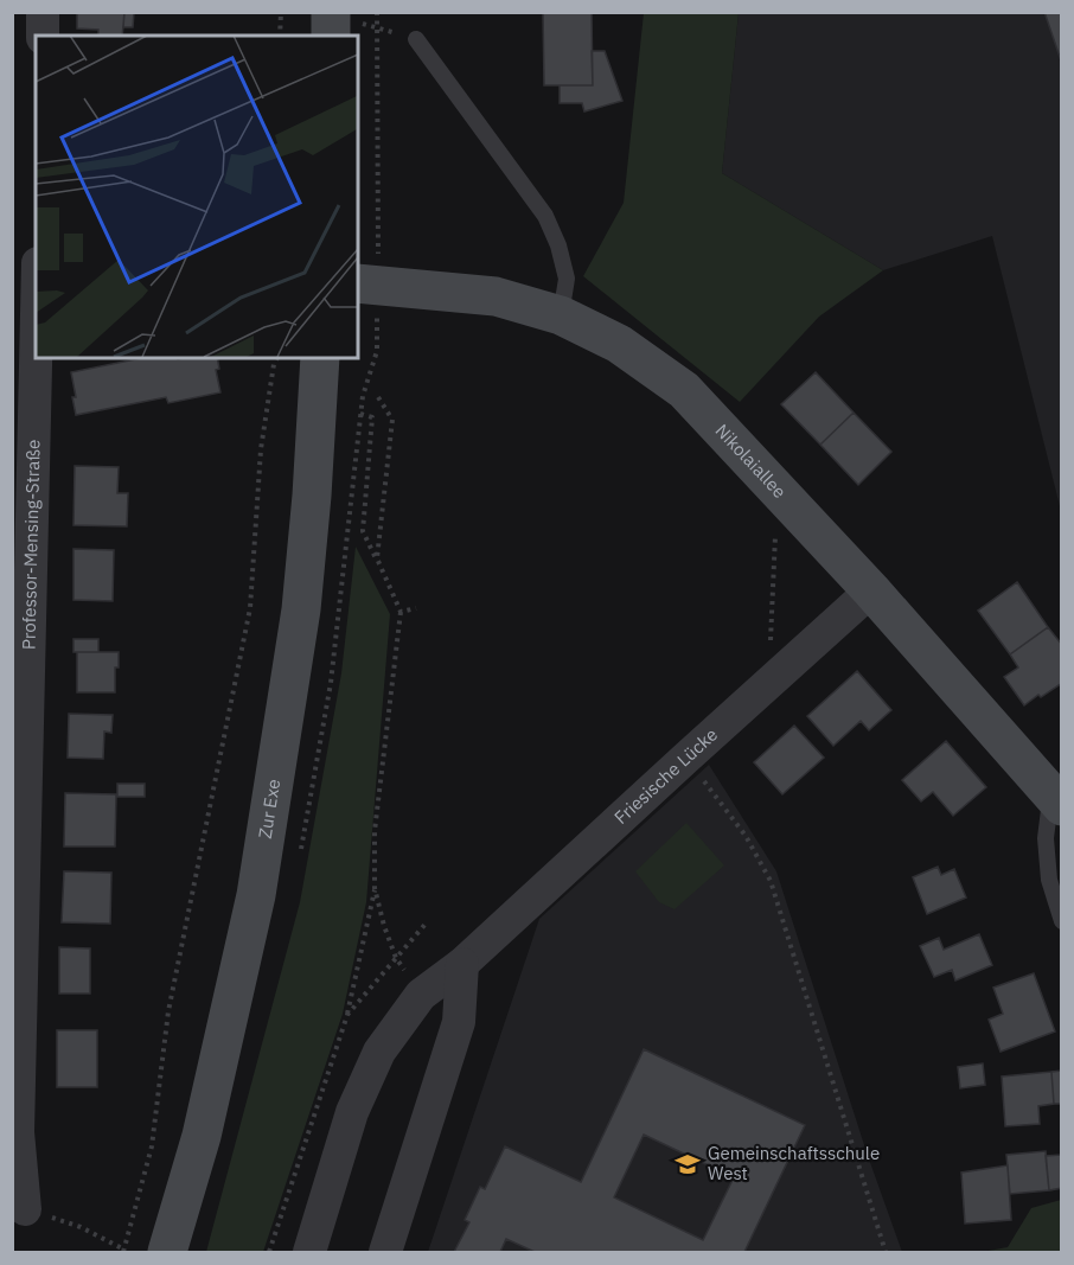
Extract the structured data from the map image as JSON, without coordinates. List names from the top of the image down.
{
  "streets": {
    "main road": ["Nikolaiallee", "Zur Exe"],
    "street": ["Professor-Mensing-Straße", "Friesische Lücke"]
  },
  "crossings": [
    ["Nikolaiallee", "Friesische Lücke"]
  ],
  "places": {
    "school or university": ["Gemeinschaftsschule West"]
  }
}
